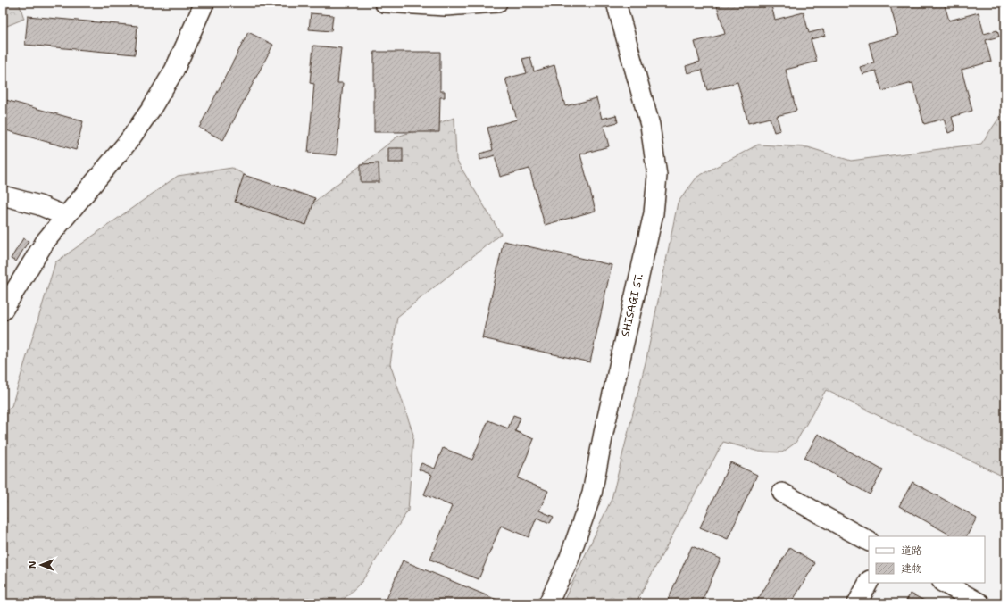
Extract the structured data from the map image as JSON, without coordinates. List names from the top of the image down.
{
  "streets": {
    "lane": ["SHISAGI ST."]
  },
  "legend": ["道路", "建物"],
  "north": "left"
}
